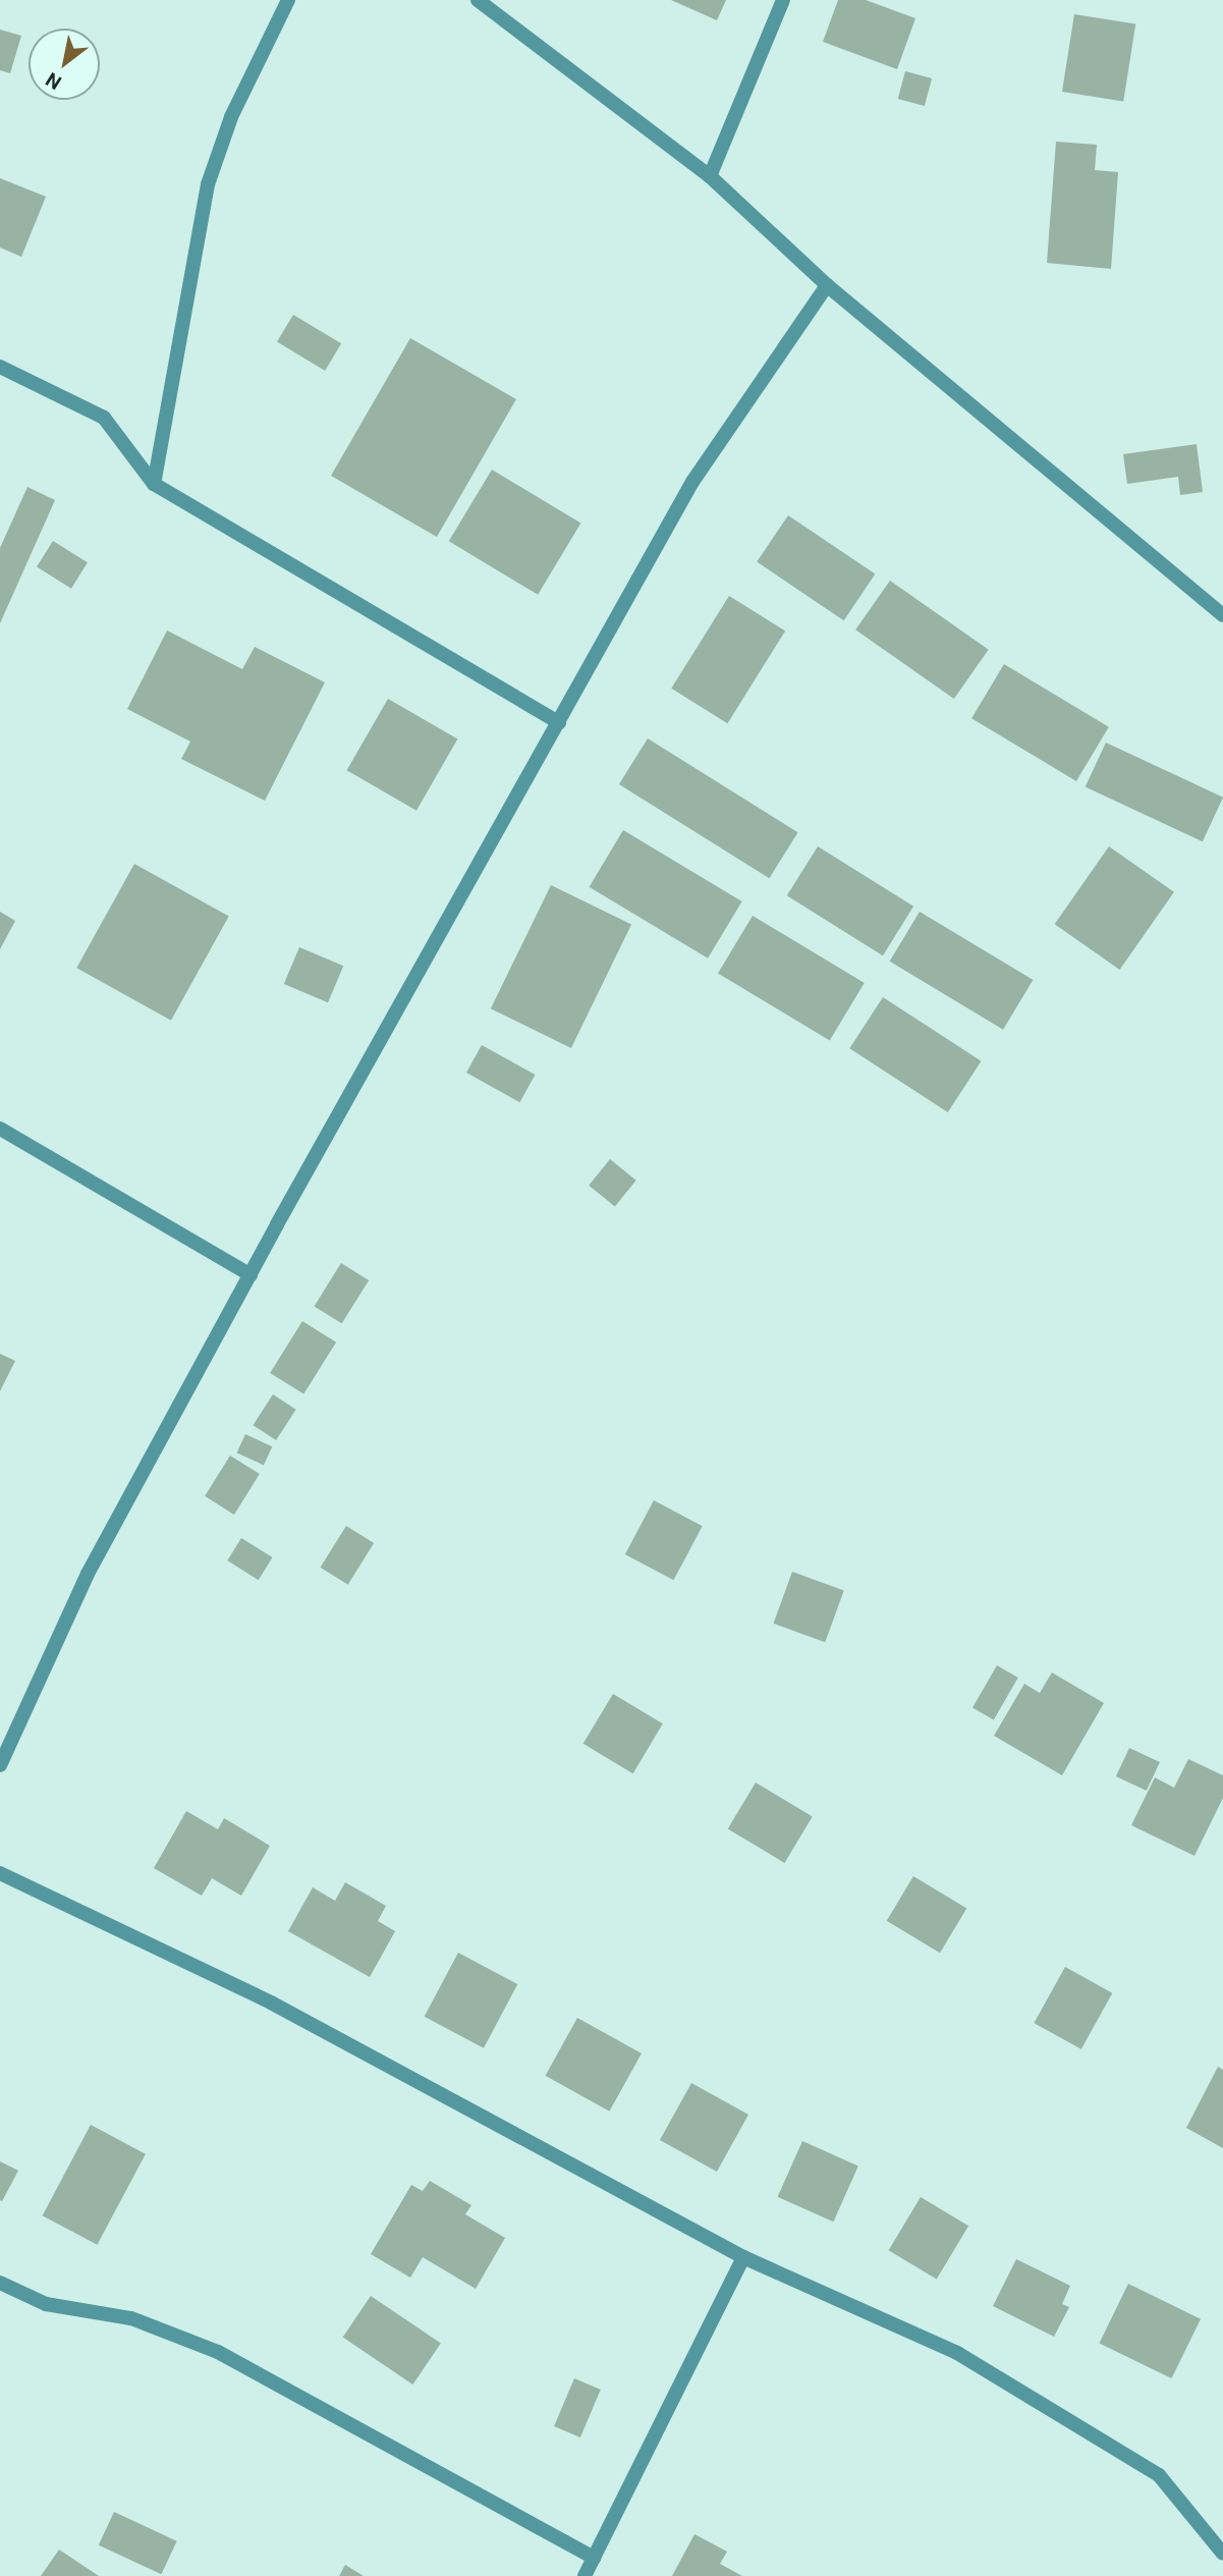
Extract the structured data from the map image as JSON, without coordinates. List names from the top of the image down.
{
  "north": "bottom left"
}
